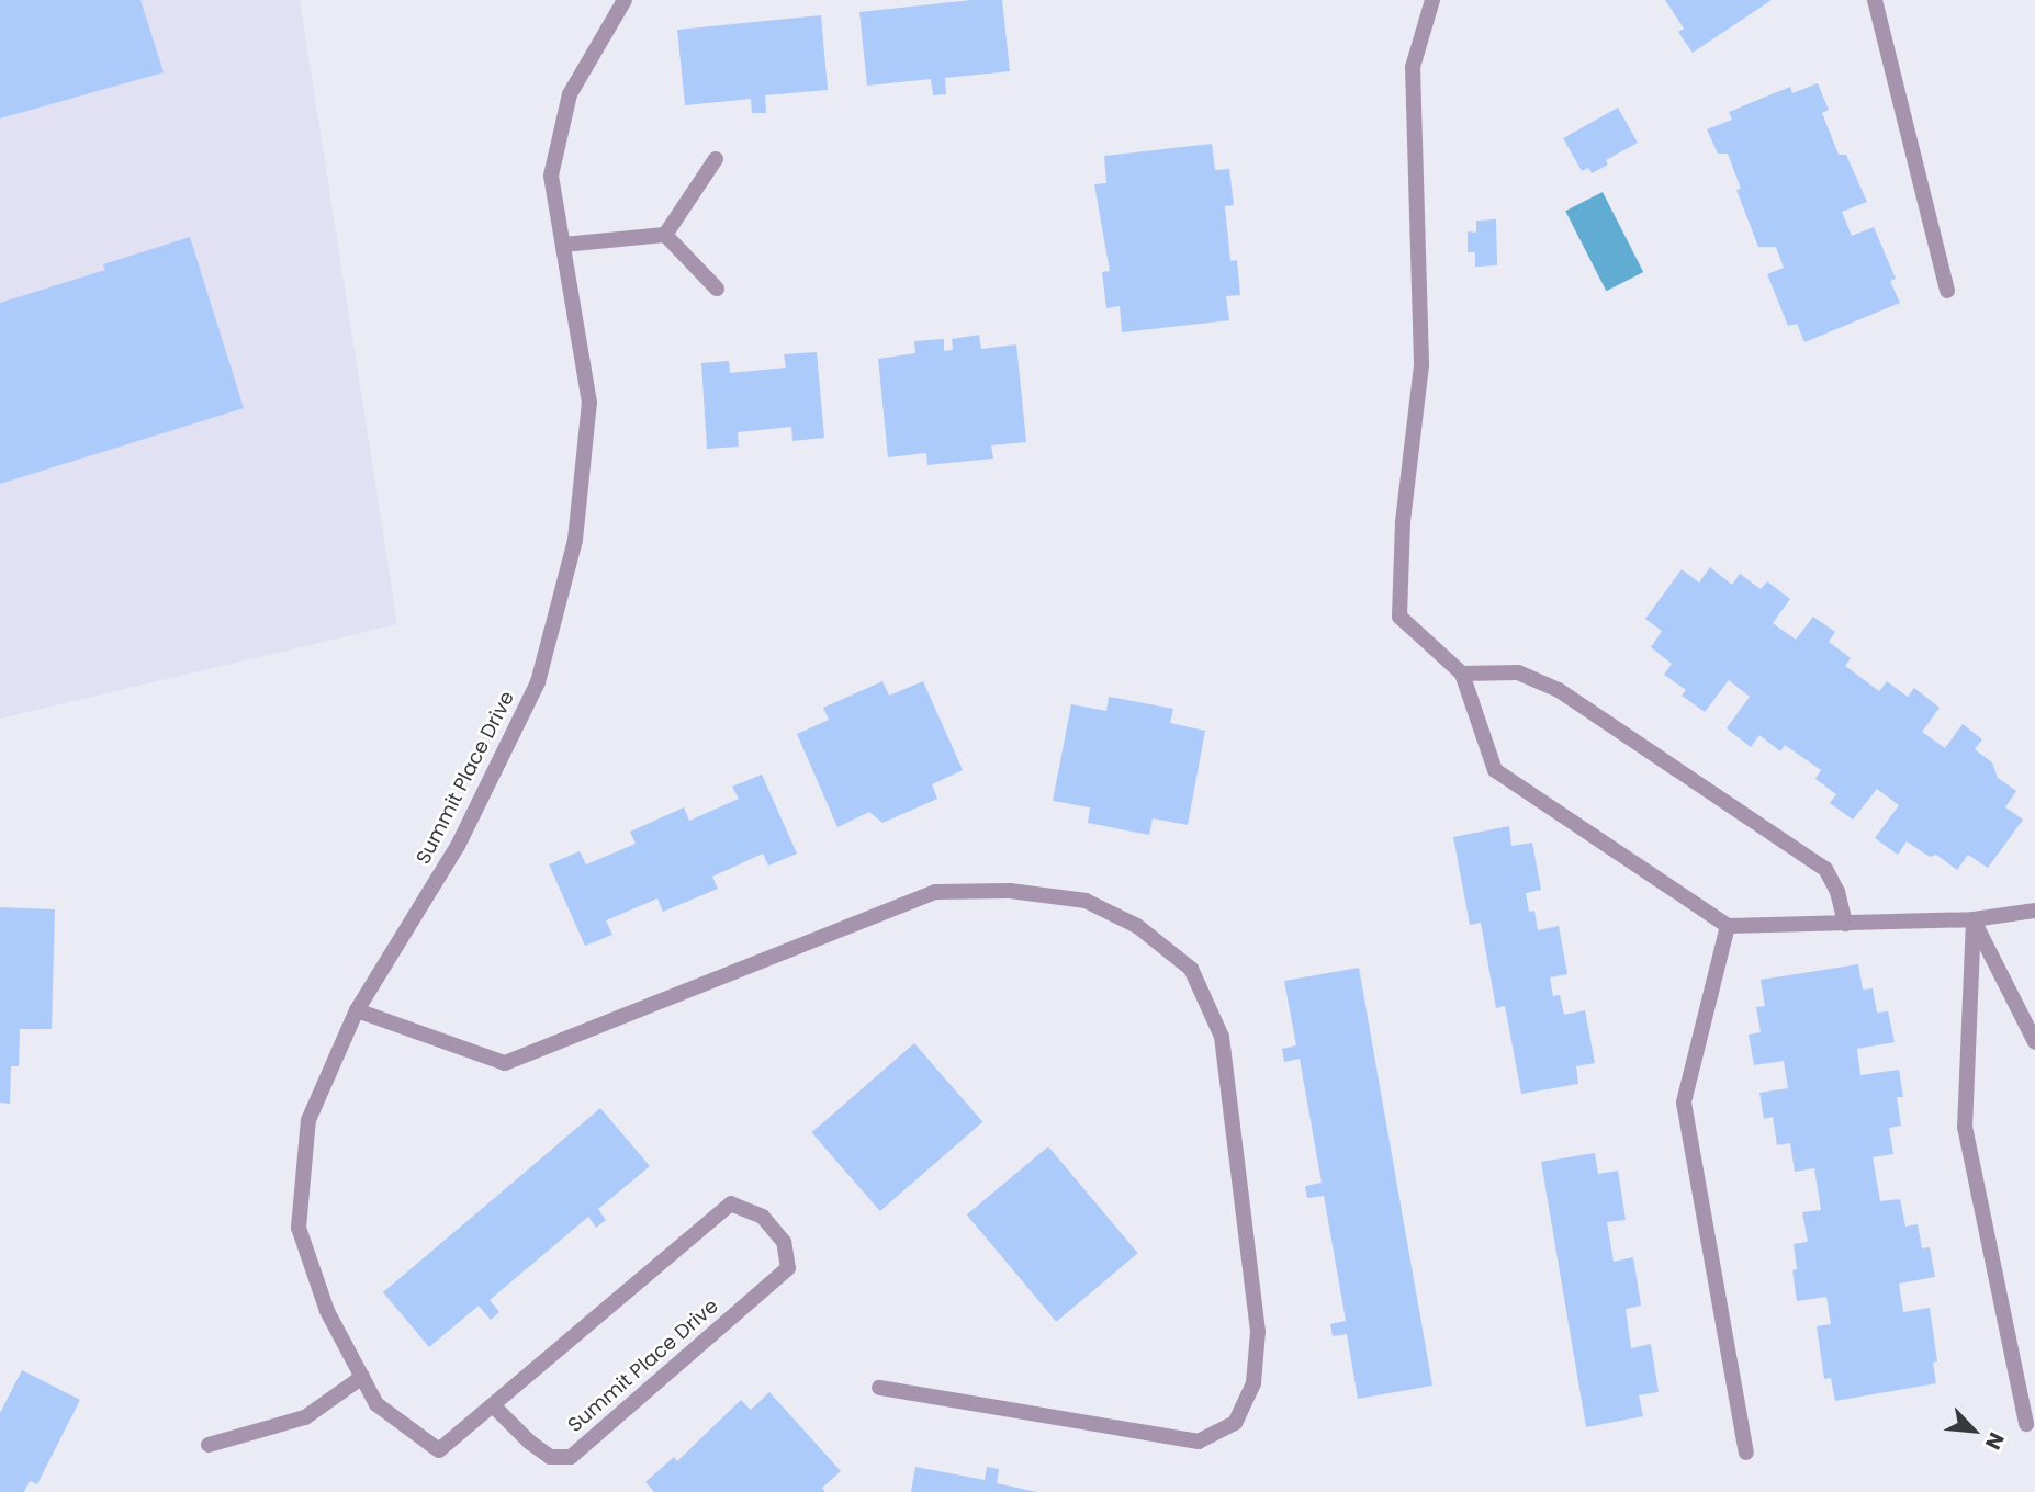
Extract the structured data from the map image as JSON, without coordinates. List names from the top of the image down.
{
  "streets": {
    "street": ["Summit Place Drive"]
  },
  "north": "bottom right"
}
